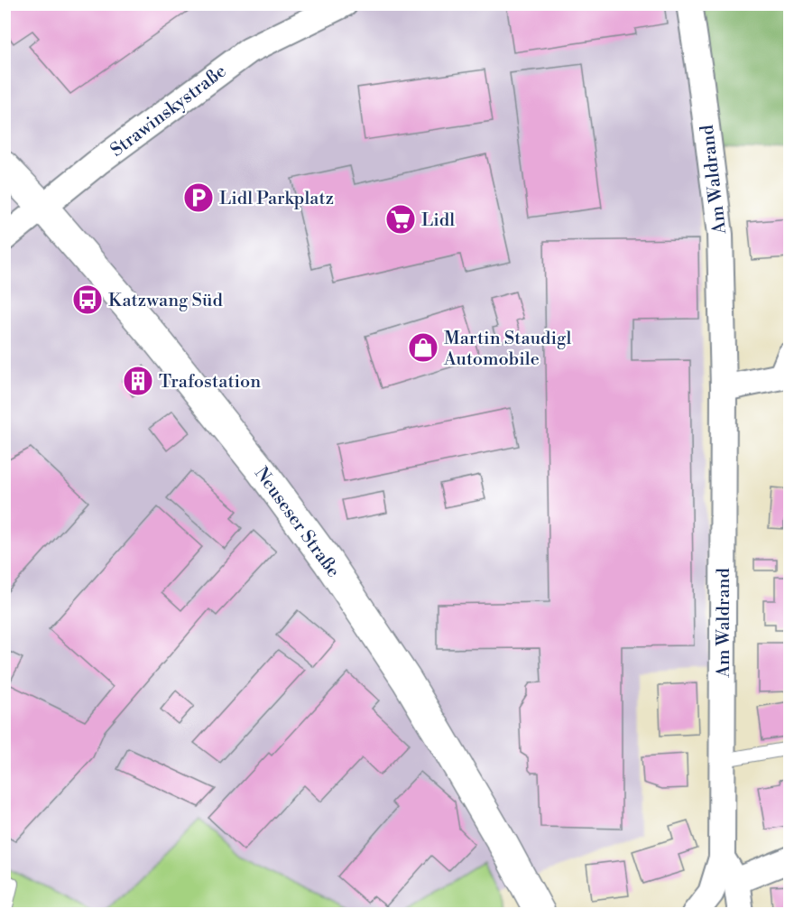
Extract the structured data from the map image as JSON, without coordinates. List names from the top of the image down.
{
  "streets": {
    "main road": ["Neuseser Straße"],
    "street": ["Strawinskystraße", "Am Waldrand"]
  },
  "crossings": [
    ["Strawinskystraße", "Neuseser Straße"]
  ],
  "places": {
    "parking": ["Lidl Parkplatz"],
    "supermarket": ["Lidl"],
    "bus stop": ["Katzwang Süd"],
    "shop": ["Martin Staudigl Automobile"],
    "building": ["Trafostation"]
  }
}
